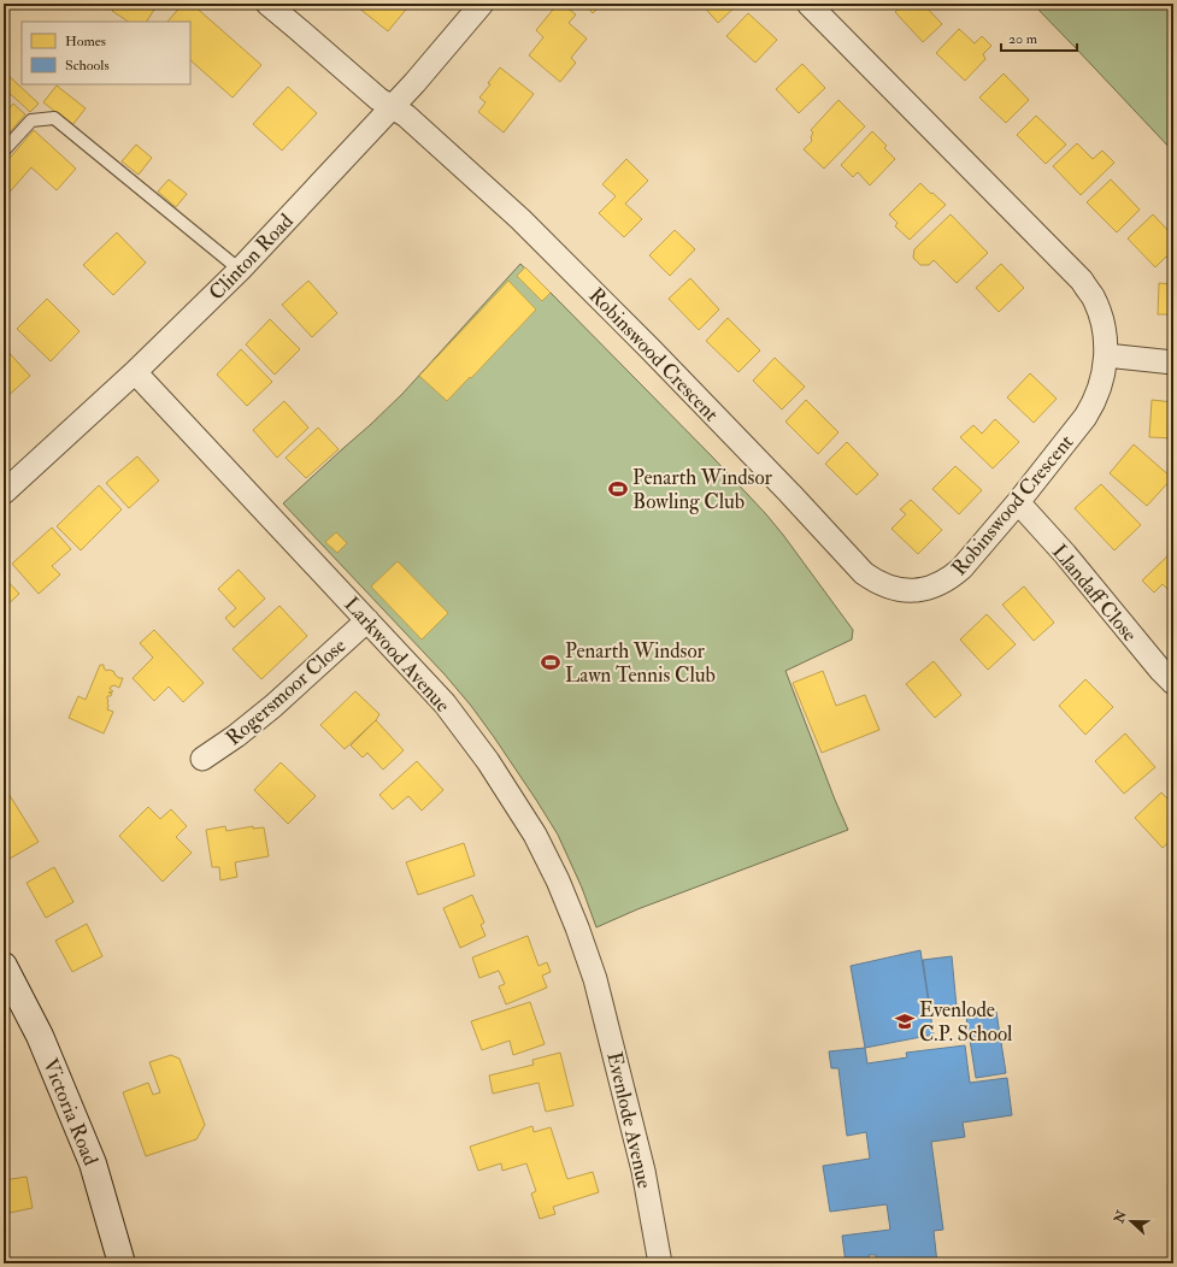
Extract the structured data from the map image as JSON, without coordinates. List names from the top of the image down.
{
  "streets": {
    "street": [
      "Clinton Road",
      "Robinswood Crescent",
      "Llandaff Close",
      "Larkwood Avenue",
      "Rogersmoor Close",
      "Victoria Road",
      "Evenlode Avenue"
    ]
  },
  "crossings": [
    ["Clinton Road", "Robinswood Crescent"],
    ["Clinton Road", "Larkwood Avenue"],
    ["Robinswood Crescent", "Llandaff Close"],
    ["Larkwood Avenue", "Rogersmoor Close"],
    ["Larkwood Avenue", "Evenlode Avenue"]
  ],
  "places": {
    "sports": ["Penarth Windsor Bowling Club", "Penarth Windsor Lawn Tennis Club"],
    "school or university": ["Evenlode C.P. School"]
  },
  "legend": ["Homes", "Schools"],
  "scale_bar": "20 m",
  "north": "left"
}
